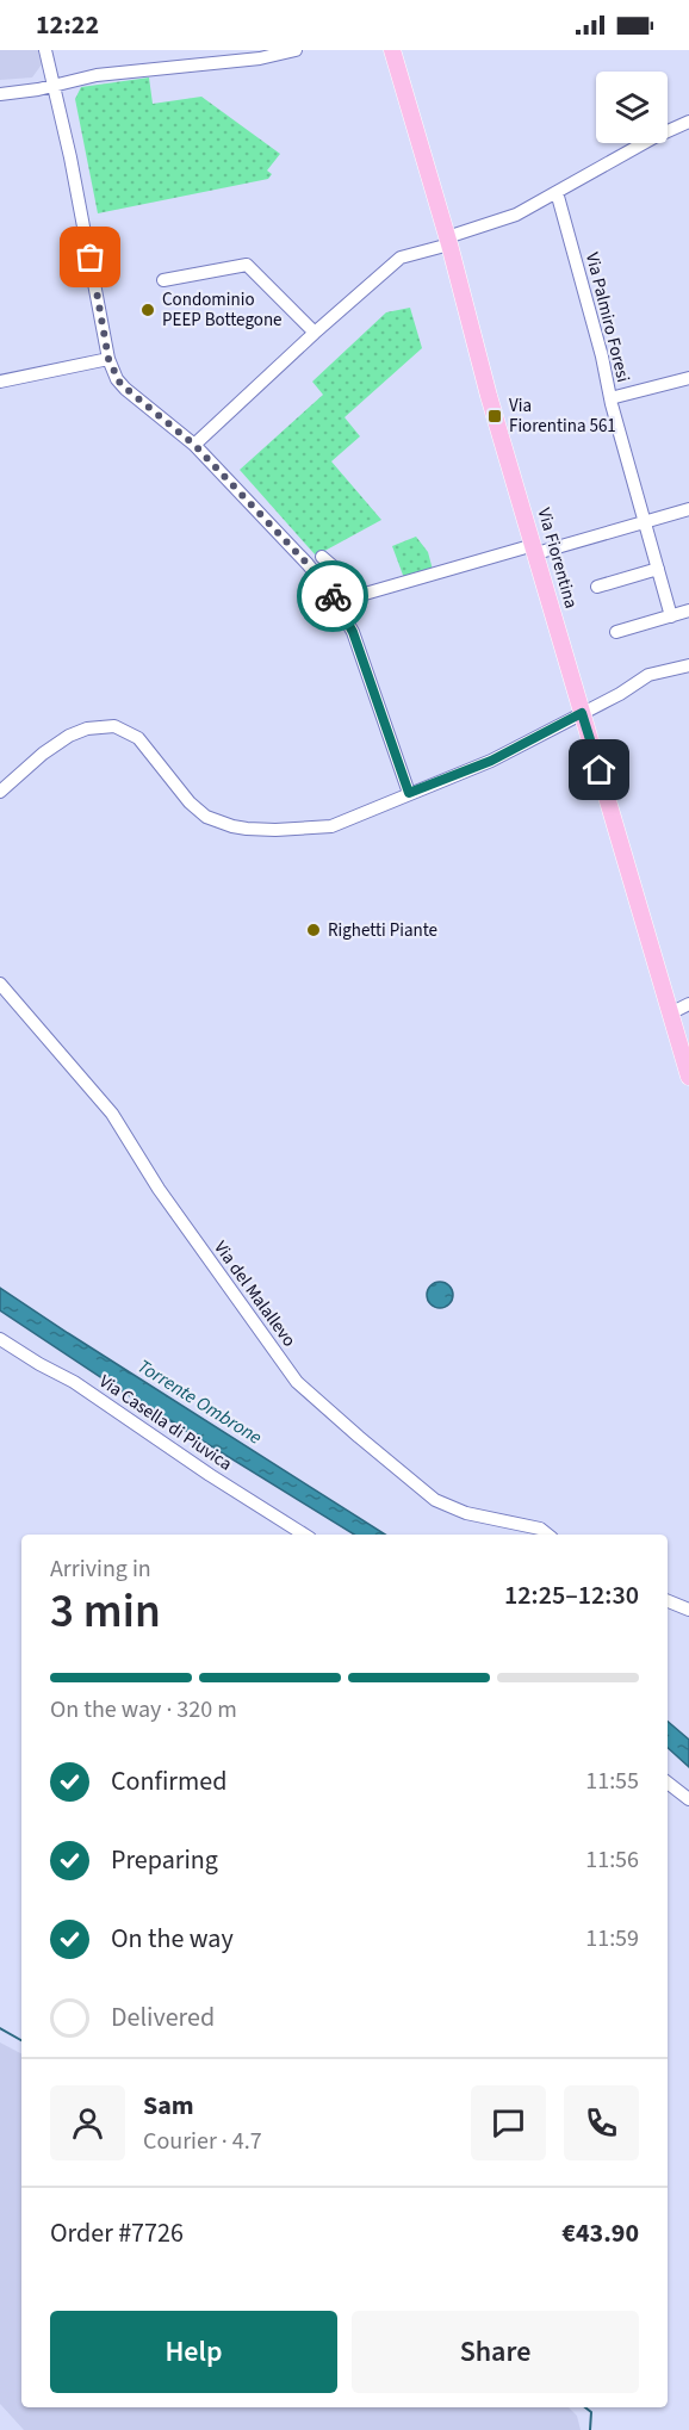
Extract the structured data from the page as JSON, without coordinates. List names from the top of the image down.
{
  "streets": {
    "main road": ["Via Fiorentina"],
    "street": ["Via Palmiro Foresi", "Via del Malallevo", "Via Casella di Piuvica"]
  },
  "water": ["Torrente Ombrone"],
  "places": {
    "other": ["Condominio PEEP Bottegone", "Righetti Piante"],
    "transit": ["Via Fiorentina 561"]
  },
  "page": {
    "status": "12:22",
    "heading": ["3 min", "Arriving in", "12:25–12:30"],
    "panel": [
      "Sam",
      "Courier · 4.7",
      "Order #7726",
      "€43.90"
    ],
    "bar": "On the way · 320 m",
    "list": [
      ["Confirmed", "11:55"],
      ["Preparing", "11:56"],
      ["On the way", "11:59"],
      "Delivered"
    ],
    "buttons": ["Help", "Share"]
  }
}
